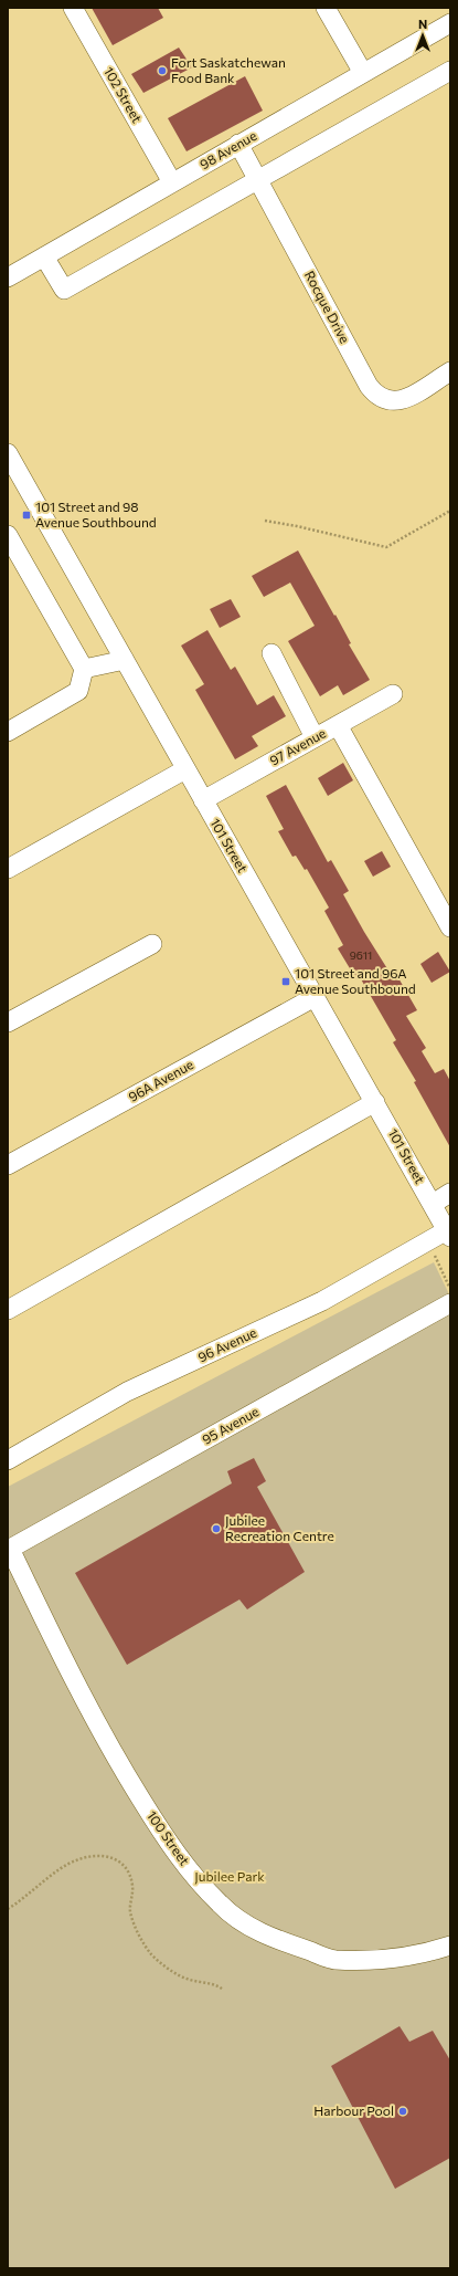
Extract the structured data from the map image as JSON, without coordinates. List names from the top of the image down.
{
  "streets": {
    "street": [
      "102 Street",
      "98 Avenue",
      "Rocque Drive",
      "97 Avenue",
      "101 Street",
      "96A Avenue",
      "96 Avenue",
      "95 Avenue",
      "100 Street"
    ]
  },
  "crossings": [
    ["102 Street", "98 Avenue"],
    ["98 Avenue", "Rocque Drive"],
    ["97 Avenue", "101 Street"],
    ["101 Street", "96A Avenue"],
    ["101 Street", "96 Avenue"],
    ["95 Avenue", "100 Street"]
  ],
  "parks": ["Jubilee Park"],
  "places": {
    "other": ["Fort Saskatchewan Food Bank", "Jubilee Recreation Centre", "Harbour Pool"],
    "transit": ["101 Street and 98 Avenue Southbound", "101 Street and 96A Avenue Southbound"]
  },
  "house_numbers": ["9611"],
  "north": "top"
}
